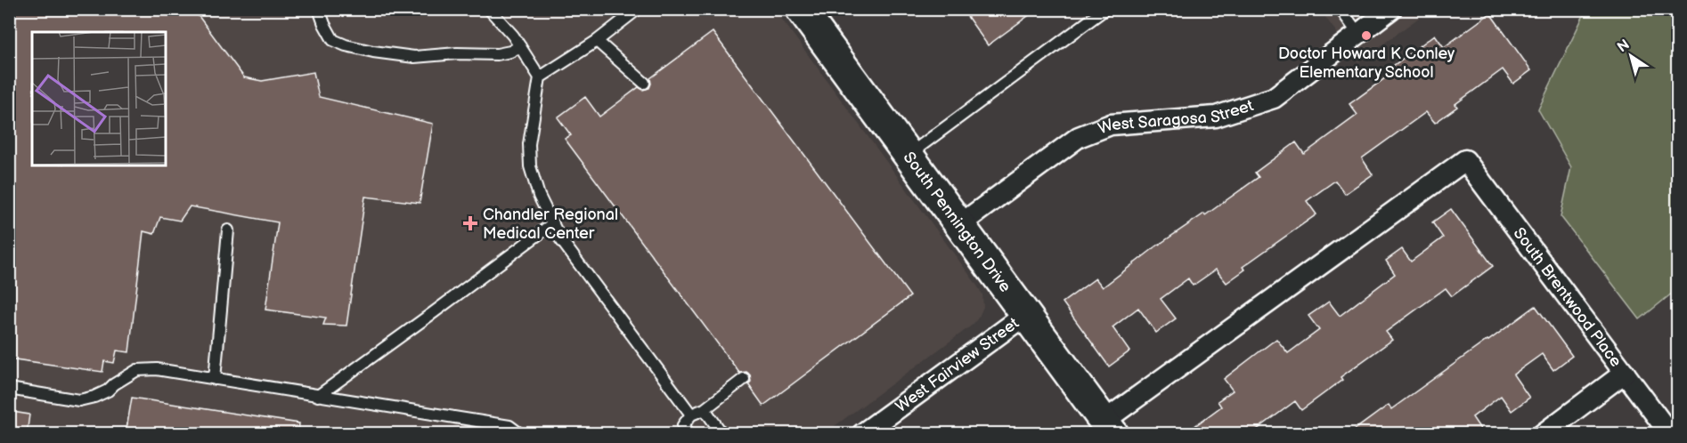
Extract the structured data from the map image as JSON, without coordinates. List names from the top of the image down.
{
  "streets": {
    "street": [
      "West Saragosa Street",
      "South Pennington Drive",
      "South Brentwood Place",
      "West Fairview Street"
    ]
  },
  "crossings": [
    ["West Saragosa Street", "South Pennington Drive"],
    ["South Pennington Drive", "South Brentwood Place"],
    ["South Pennington Drive", "West Fairview Street"]
  ],
  "places": {
    "other": ["Doctor Howard K Conley Elementary School"],
    "health": ["Chandler Regional Medical Center"]
  },
  "north": "top left"
}
